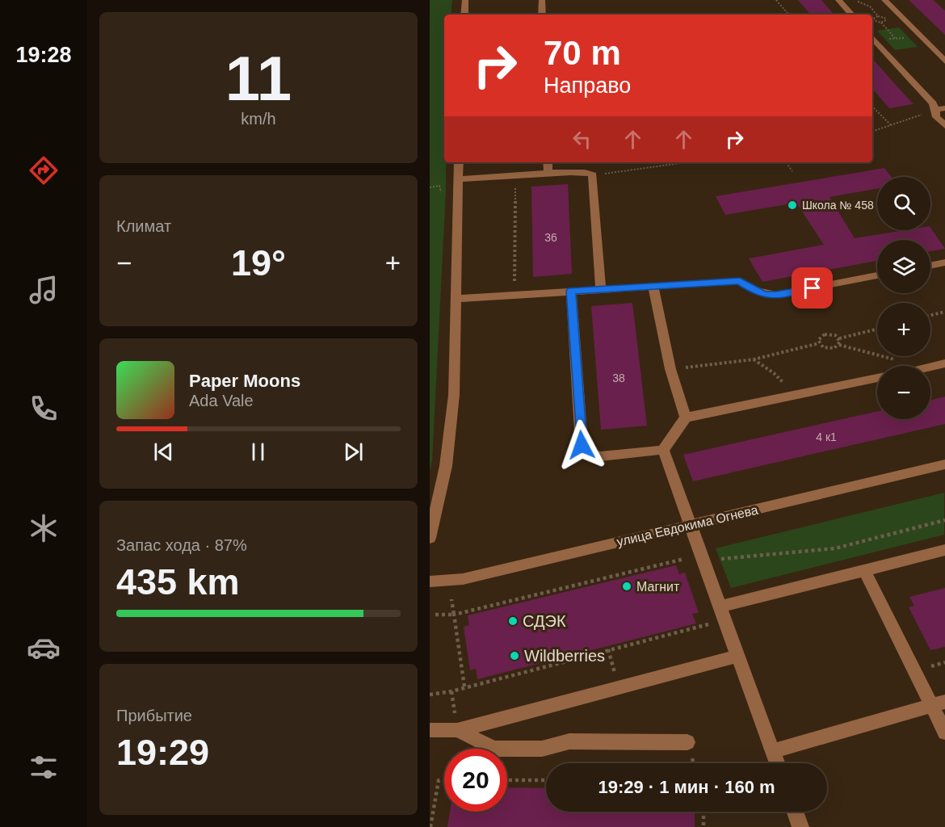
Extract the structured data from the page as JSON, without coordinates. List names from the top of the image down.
{
  "streets": {
    "street": ["улица Евдокима Огнева"]
  },
  "places": [
    "Школа № 458",
    "Магнит",
    "СДЭК",
    "Wildberries"
  ],
  "house_numbers": ["36", "38", "4 к1"],
  "page": {
    "tabs": "19:28",
    "tile": [
      ["11", "km/h"],
      "Климат",
      ["Запас хода · 87%", "435 km"],
      ["Прибытие", "19:29"]
    ],
    "turn": ["70 m", "Направо"],
    "map_buttons": ["+", "−"],
    "heat": ["−", "19°", "+"],
    "song": ["Paper Moons", "Ada Vale"],
    "limit": "20",
    "trip": "19:29 · 1 мин · 160 m"
  }
}
